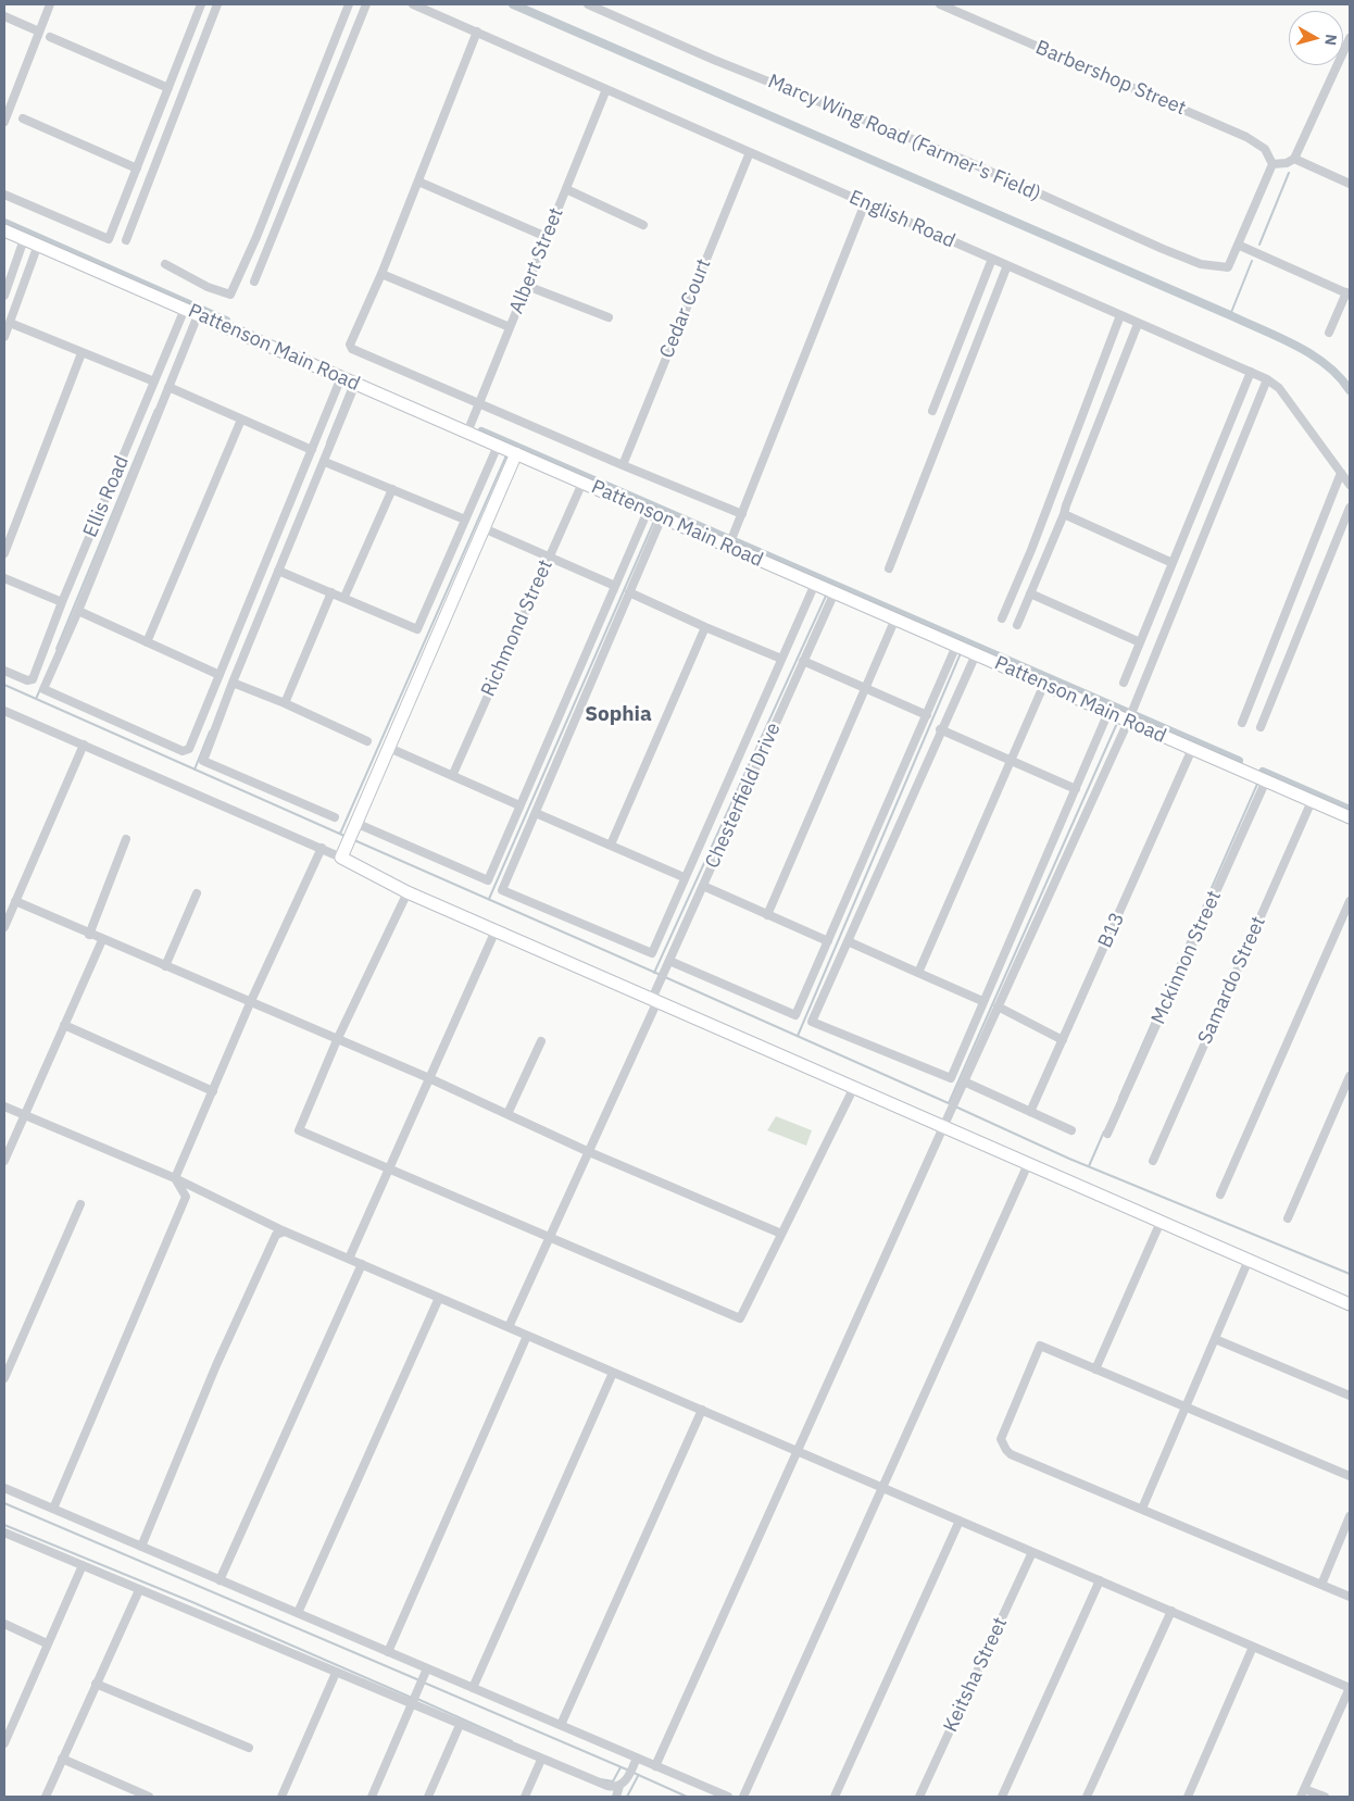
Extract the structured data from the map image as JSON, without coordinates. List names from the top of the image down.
{
  "streets": {
    "street": [
      "Barbershop Street",
      "Marcy Wing Road (Farmer's Field)",
      "English Road",
      "Albert Street",
      "Cedar Court",
      "Pattenson Main Road",
      "Ellis Road",
      "Richmond Street",
      "Chesterfield Drive",
      "B13",
      "Mckinnon Street",
      "Samardo Street",
      "Keitsha Street"
    ]
  },
  "crossings": [
    ["English Road", "Albert Street"],
    ["English Road", "Cedar Court"],
    ["Albert Street", "Pattenson Main Road"],
    ["Pattenson Main Road", "Ellis Road"],
    ["Pattenson Main Road", "Richmond Street"],
    ["Pattenson Main Road", "Chesterfield Drive"],
    ["Pattenson Main Road", "B13"],
    ["Pattenson Main Road", "Mckinnon Street"],
    ["Pattenson Main Road", "Samardo Street"]
  ],
  "districts": ["Sophia"],
  "north": "right"
}
